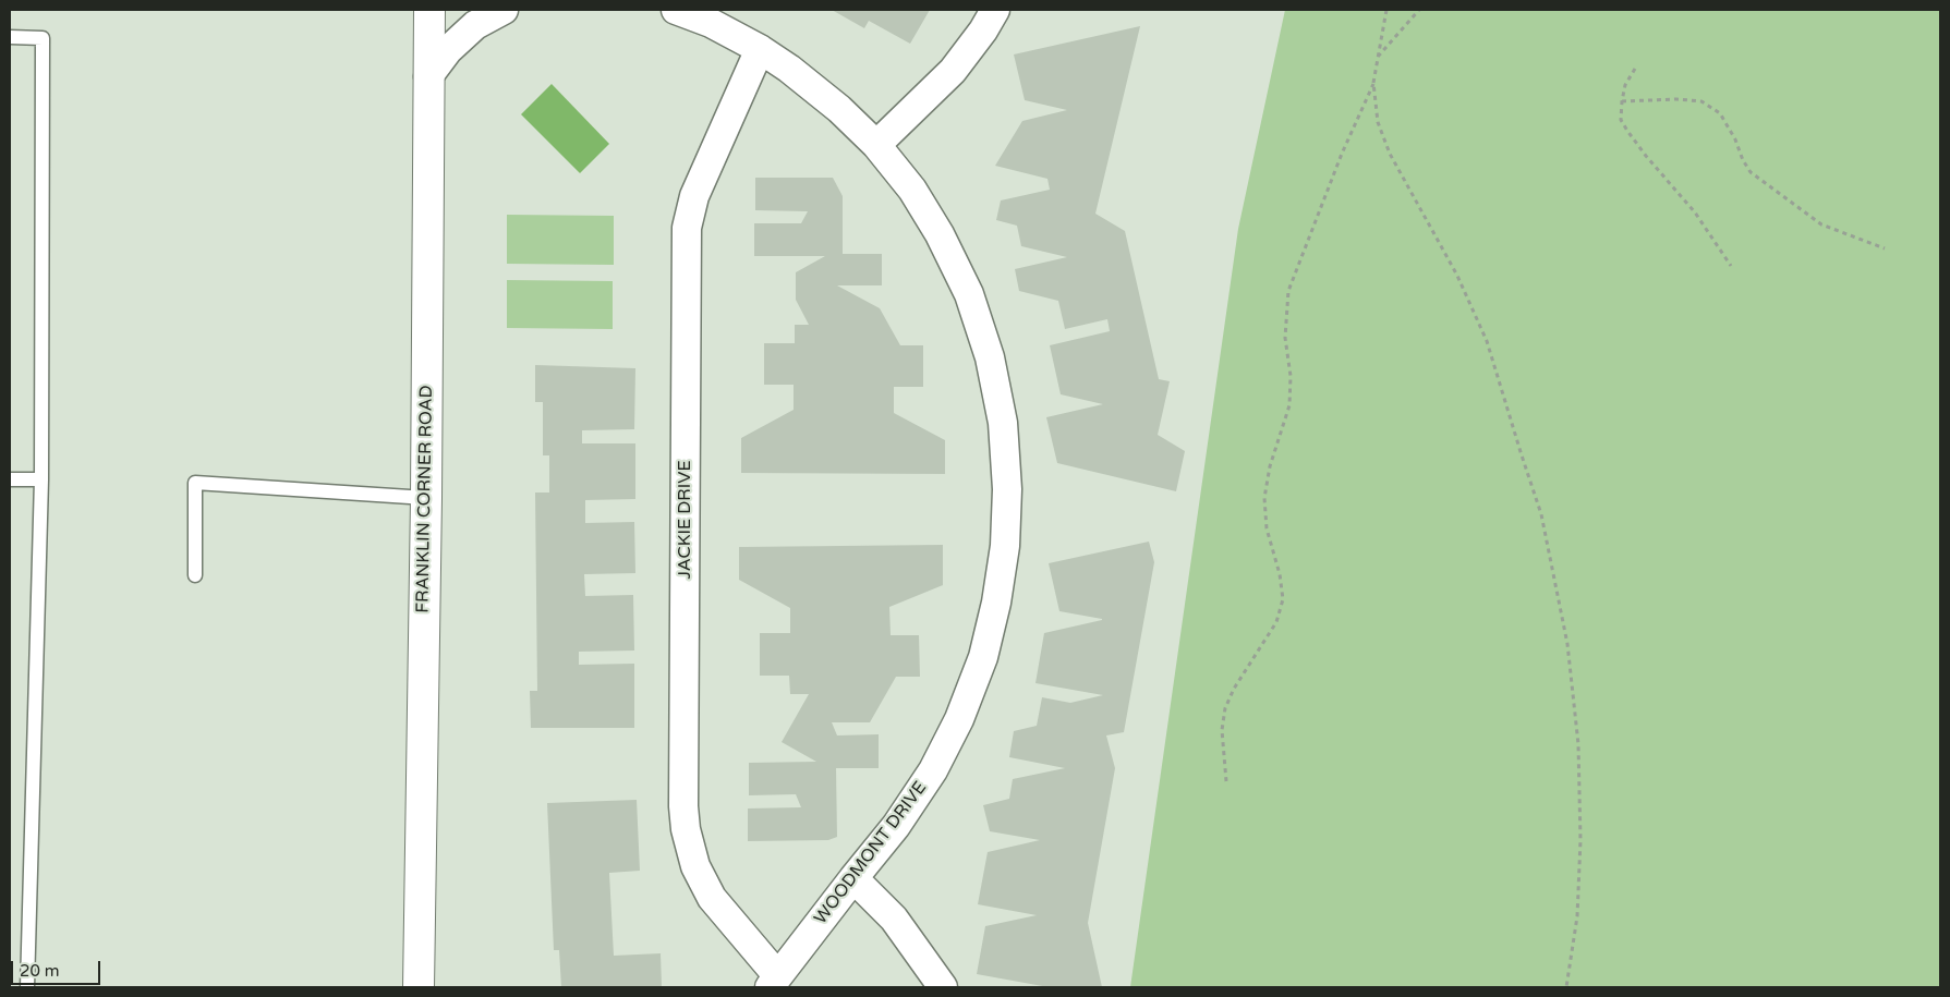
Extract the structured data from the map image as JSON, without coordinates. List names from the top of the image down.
{
  "streets": {
    "main road": ["FRANKLIN CORNER ROAD"],
    "street": ["JACKIE DRIVE", "WOODMONT DRIVE"]
  },
  "crossings": [
    ["JACKIE DRIVE", "WOODMONT DRIVE"]
  ],
  "scale_bar": "20 m"
}
